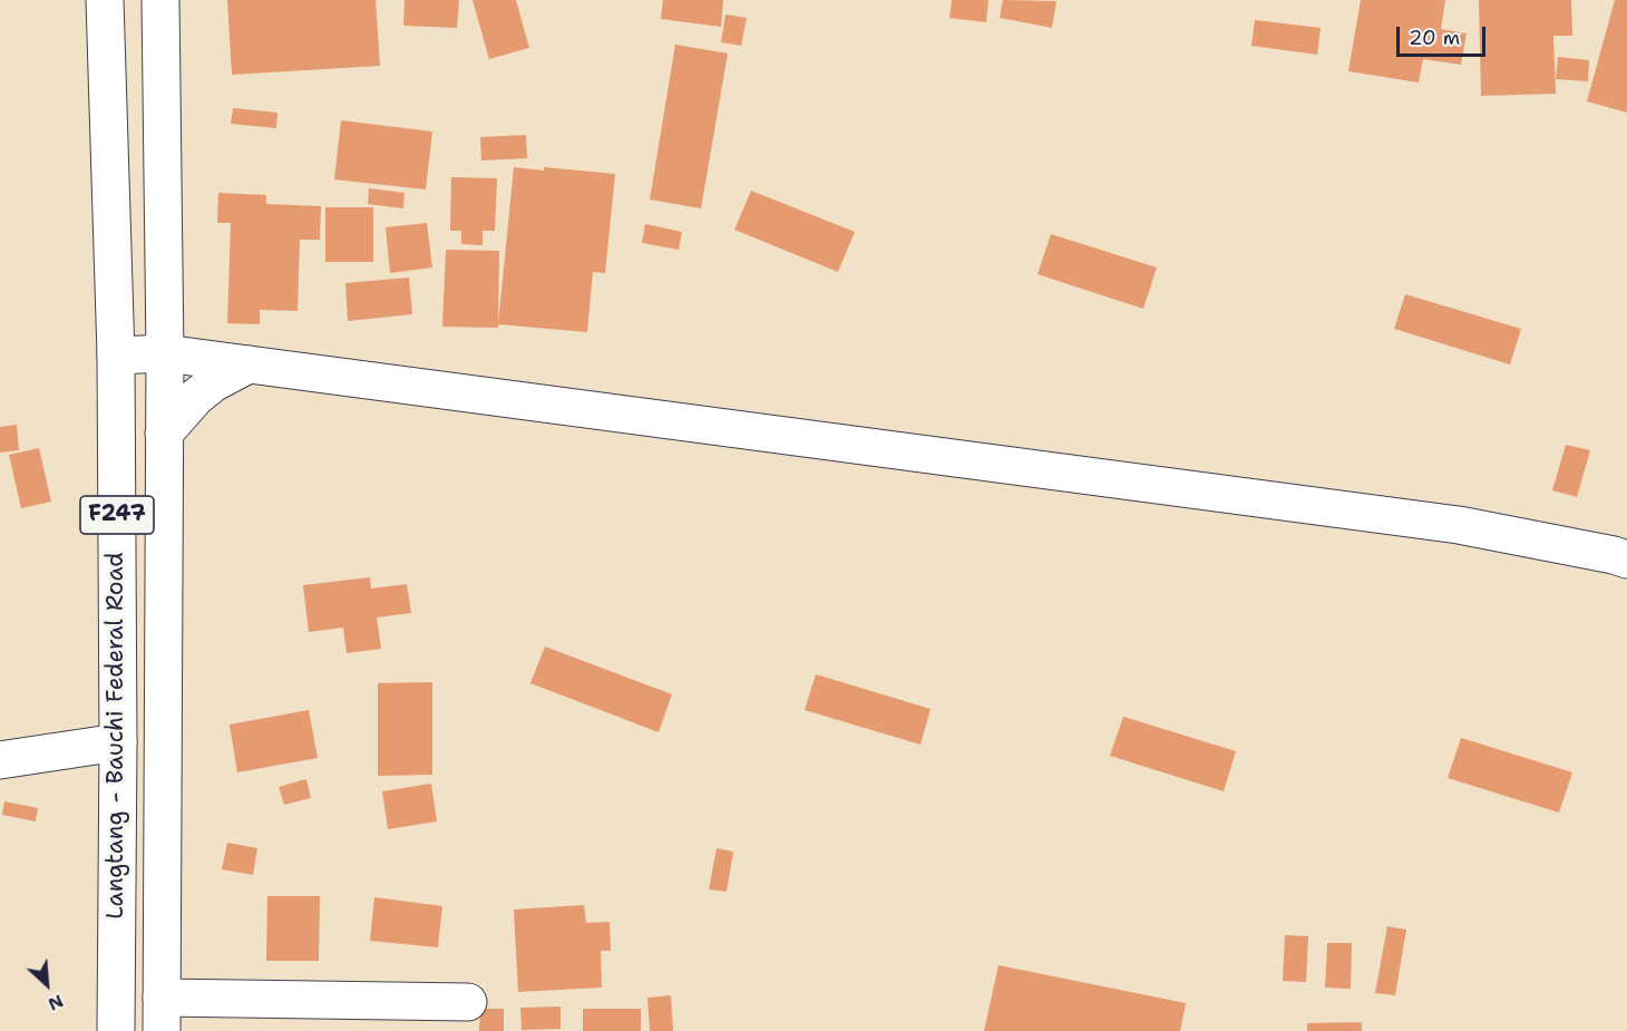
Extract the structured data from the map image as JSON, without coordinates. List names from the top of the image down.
{
  "streets": {
    "main road": ["F247", "Langtang - Bauchi Federal Road"]
  },
  "scale_bar": "20 m",
  "north": "bottom right"
}
